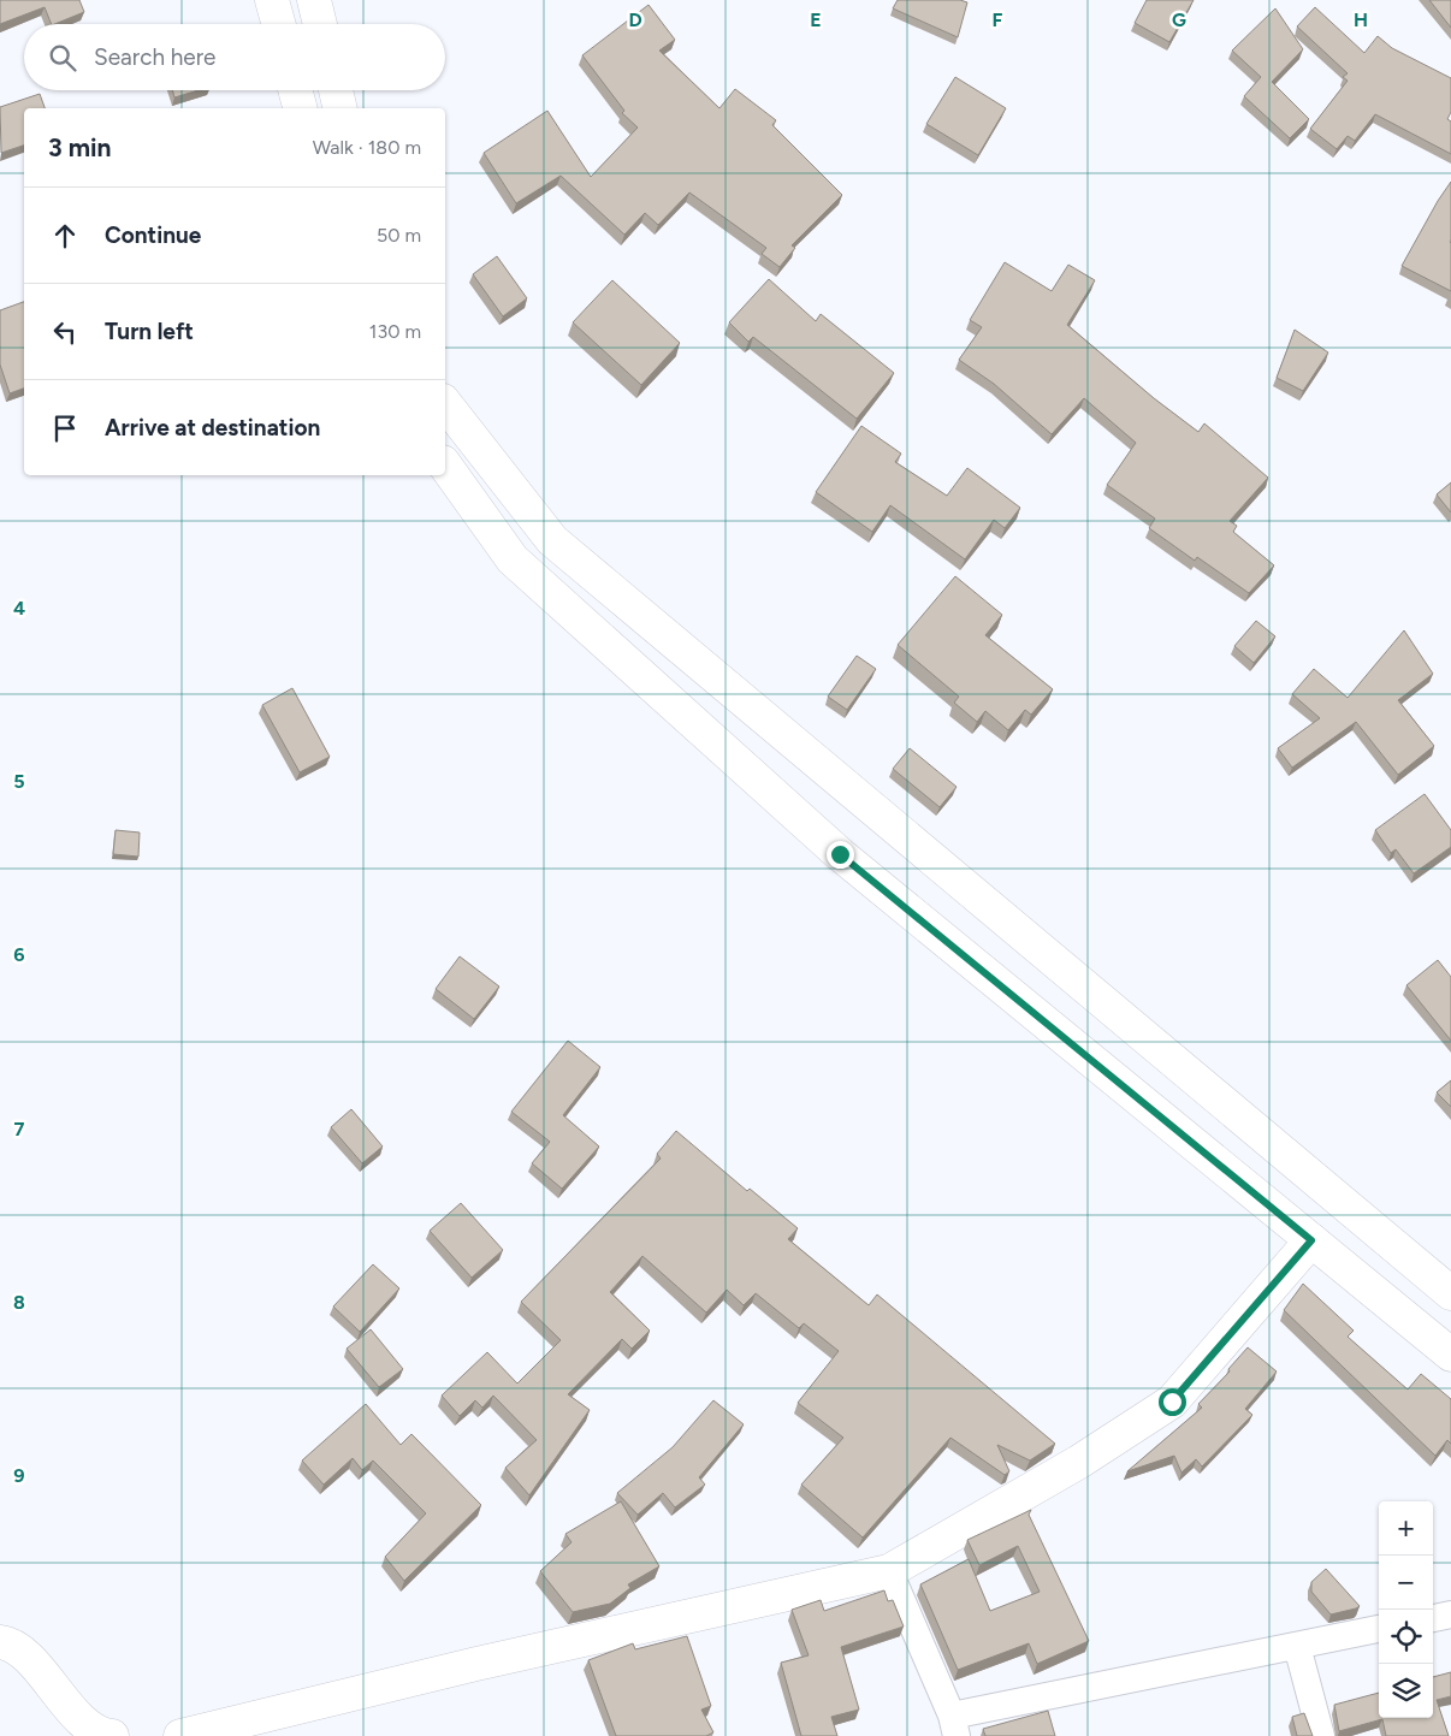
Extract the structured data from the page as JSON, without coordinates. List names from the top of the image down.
{
  "page": {
    "search": "Search here",
    "heading": ["3 min", "Walk · 180 m"],
    "list": [
      ["Continue", "50 m"],
      ["Turn left", "130 m"],
      "Arrive at destination"
    ],
    "map_buttons": ["+", "−"]
  },
  "grid": {
    "columns": [
      "D",
      "E",
      "F",
      "G",
      "H"
    ],
    "rows": [
      "4",
      "5",
      "6",
      "7",
      "8",
      "9"
    ]
  }
}
